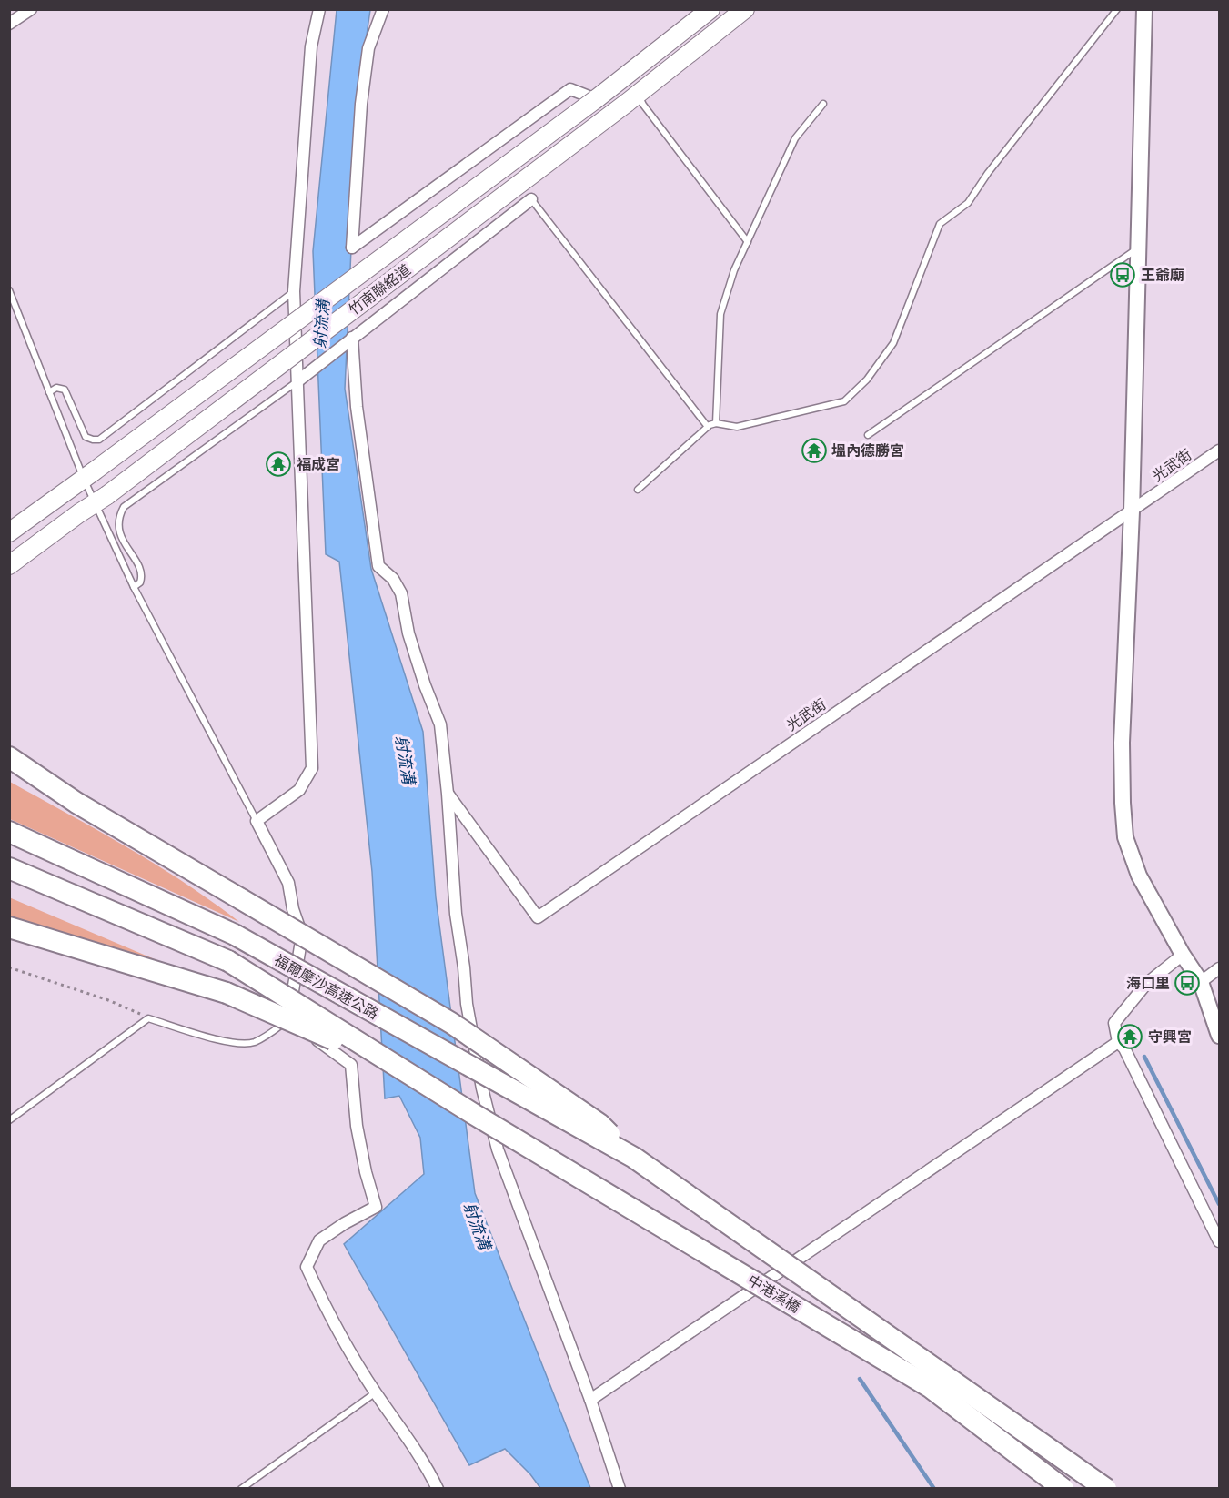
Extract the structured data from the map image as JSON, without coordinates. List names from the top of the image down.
{
  "streets": {
    "highway": ["福爾摩沙高速公路", "中港溪橋"],
    "main road": ["竹南聯絡道"],
    "street": ["光武街"]
  },
  "crossings": [
    ["福爾摩沙高速公路", "中港溪橋"]
  ],
  "water": ["射流溝"],
  "places": {
    "bus stop": ["王爺廟", "海口里"],
    "temple": ["塭內德勝宮", "福成宮", "守興宮"]
  }
}
